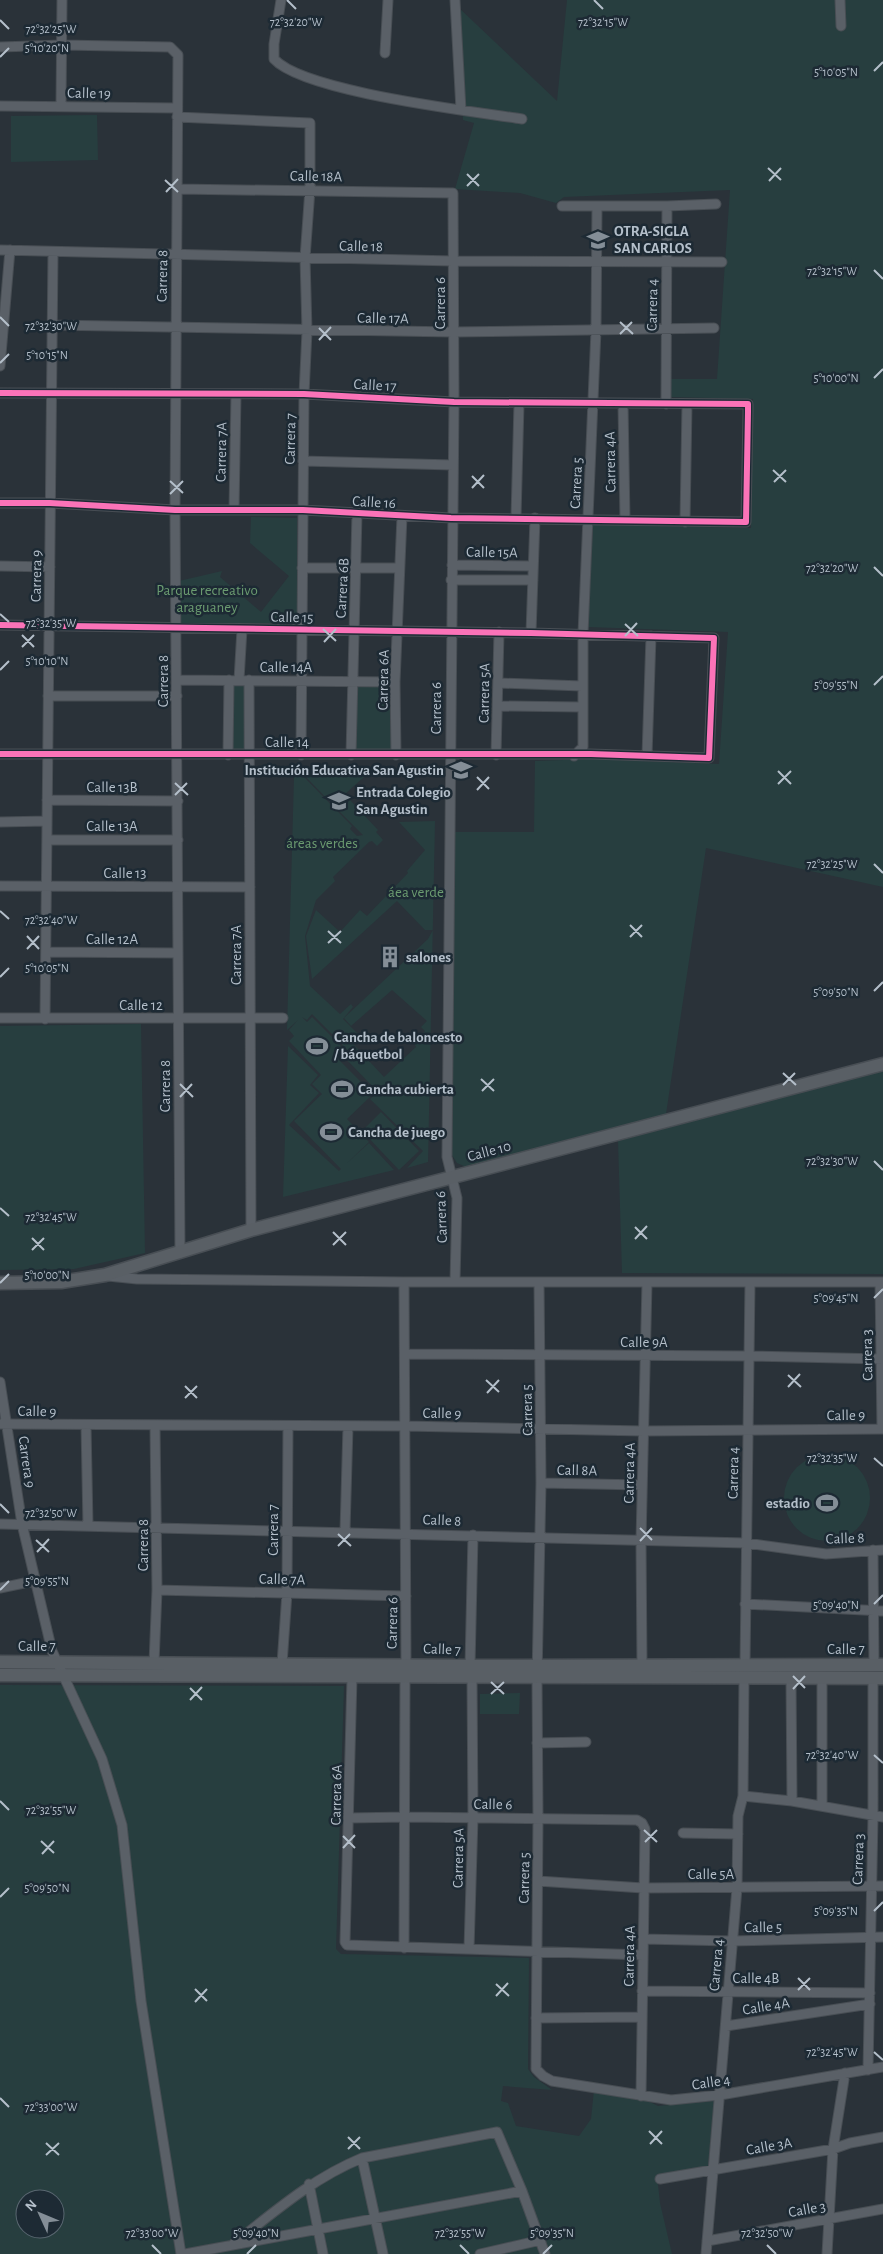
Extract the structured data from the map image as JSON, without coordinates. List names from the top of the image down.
{
  "streets": {
    "main road": ["Calle 10", "Calle 7"],
    "street": [
      "Calle 19",
      "Calle 18A",
      "Calle 18",
      "Carrera 8",
      "Carrera 6",
      "Carrera 4",
      "Calle 17A",
      "Calle 17",
      "Carrera 7",
      "Carrera 7A",
      "Carrera 4A",
      "Carrera 5",
      "Calle 16",
      "Calle 15A",
      "Carrera 9",
      "Carrera 6B",
      "Calle 15",
      "Calle 14A",
      "Carrera 6A",
      "Carrera 5A",
      "Calle 14",
      "Calle 13B",
      "Calle 13A",
      "Calle 13",
      "Calle 12A",
      "Calle 12",
      "Calle 9A",
      "Carrera 3",
      "Calle 9",
      "Call 8A",
      "Calle 8",
      "Calle 7A",
      "Calle 6",
      "Calle 5A",
      "Calle 5",
      "Calle 4B",
      "Calle 4A",
      "Calle 4",
      "Calle 3A",
      "Calle 3"
    ]
  },
  "crossings": [
    ["Calle 19", "Carrera 8"],
    ["Calle 19", "Carrera 7"],
    ["Calle 18A", "Carrera 8"],
    ["Calle 18A", "Carrera 6"],
    ["Calle 18A", "Carrera 7"],
    ["Calle 18", "Carrera 8"],
    ["Calle 18", "Carrera 6"],
    ["Calle 18", "Carrera 4"],
    ["Calle 18", "Carrera 7"],
    ["Calle 18", "Carrera 5"],
    ["Calle 18", "Carrera 9"],
    ["Carrera 8", "Calle 17A"],
    ["Carrera 8", "Calle 17"],
    ["Carrera 8", "Calle 16"],
    ["Carrera 8", "Calle 15"],
    ["Carrera 8", "Calle 14A"],
    ["Carrera 8", "Calle 14"],
    ["Carrera 8", "Calle 13B"],
    ["Carrera 8", "Calle 13A"],
    ["Carrera 8", "Calle 13"],
    ["Carrera 8", "Calle 12A"],
    ["Carrera 8", "Calle 12"],
    ["Carrera 8", "Calle 10"],
    ["Carrera 8", "Calle 9"],
    ["Carrera 8", "Calle 8"],
    ["Carrera 8", "Calle 7A"],
    ["Carrera 8", "Calle 7"],
    ["Carrera 6", "Calle 17A"],
    ["Carrera 6", "Calle 17"],
    ["Carrera 6", "Calle 16"],
    ["Carrera 6", "Calle 15A"],
    ["Carrera 6", "Calle 15"],
    ["Carrera 6", "Calle 14"],
    ["Carrera 6", "Calle 10"],
    ["Carrera 6", "Calle 9A"],
    ["Carrera 6", "Calle 9"],
    ["Carrera 6", "Calle 8"],
    ["Carrera 6", "Calle 7A"],
    ["Carrera 6", "Calle 7"],
    ["Carrera 4", "Calle 17A"],
    ["Carrera 4", "Calle 17"],
    ["Carrera 4", "Calle 10"],
    ["Carrera 4", "Calle 9A"],
    ["Carrera 4", "Calle 9"],
    ["Carrera 4", "Calle 8"],
    ["Carrera 4", "Calle 7"],
    ["Carrera 4", "Calle 5A"],
    ["Carrera 4", "Calle 5"],
    ["Carrera 4", "Calle 4B"],
    ["Carrera 4", "Calle 4A"],
    ["Carrera 4", "Calle 4"],
    ["Carrera 4", "Calle 3A"],
    ["Carrera 4", "Calle 3"],
    ["Calle 17A", "Carrera 7"],
    ["Calle 17A", "Carrera 5"],
    ["Calle 17A", "Carrera 9"],
    ["Calle 17", "Carrera 7"],
    ["Calle 17", "Carrera 7A"],
    ["Calle 17", "Carrera 4A"],
    ["Calle 17", "Carrera 5"],
    ["Calle 17", "Calle 16"],
    ["Calle 17", "Carrera 9"],
    ["Carrera 7", "Calle 16"],
    ["Carrera 7", "Calle 15"],
    ["Carrera 7", "Calle 14A"],
    ["Carrera 7", "Calle 14"],
    ["Carrera 7", "Calle 9"],
    ["Carrera 7", "Calle 8"],
    ["Carrera 7", "Calle 7A"],
    ["Carrera 7", "Calle 7"],
    ["Carrera 7A", "Calle 16"],
    ["Carrera 7A", "Calle 14A"],
    ["Carrera 7A", "Calle 14"],
    ["Carrera 7A", "Calle 13"],
    ["Carrera 7A", "Calle 12"],
    ["Carrera 7A", "Calle 10"],
    ["Carrera 4A", "Calle 16"],
    ["Carrera 4A", "Calle 10"],
    ["Carrera 4A", "Calle 9A"],
    ["Carrera 4A", "Calle 9"],
    ["Carrera 4A", "Call 8A"],
    ["Carrera 4A", "Calle 8"],
    ["Carrera 4A", "Calle 7"],
    ["Carrera 4A", "Calle 6"],
    ["Carrera 4A", "Calle 5A"],
    ["Carrera 4A", "Calle 5"],
    ["Carrera 4A", "Calle 4B"],
    ["Carrera 4A", "Calle 4"],
    ["Carrera 5", "Calle 16"],
    ["Carrera 5", "Calle 15"],
    ["Carrera 5", "Calle 14"],
    ["Carrera 5", "Calle 10"],
    ["Carrera 5", "Calle 9A"],
    ["Carrera 5", "Calle 9"],
    ["Carrera 5", "Call 8A"],
    ["Carrera 5", "Calle 8"],
    ["Carrera 5", "Calle 7"],
    ["Carrera 5", "Calle 6"],
    ["Carrera 5", "Calle 5A"],
    ["Carrera 5", "Calle 4"],
    ["Calle 16", "Carrera 9"],
    ["Calle 16", "Carrera 6B"],
    ["Calle 16", "Carrera 6A"],
    ["Carrera 9", "Calle 15"],
    ["Carrera 9", "Calle 14"],
    ["Carrera 9", "Calle 13B"],
    ["Carrera 9", "Calle 13A"],
    ["Carrera 9", "Calle 13"],
    ["Carrera 9", "Calle 12A"],
    ["Carrera 9", "Calle 12"],
    ["Carrera 9", "Calle 9"],
    ["Carrera 9", "Calle 8"],
    ["Carrera 9", "Calle 7"],
    ["Carrera 6B", "Calle 15"],
    ["Carrera 6B", "Calle 14A"],
    ["Carrera 6B", "Calle 14"],
    ["Calle 15", "Carrera 6A"],
    ["Calle 15", "Carrera 5A"],
    ["Calle 15", "Calle 14"],
    ["Calle 14A", "Carrera 6A"],
    ["Carrera 6A", "Calle 14"],
    ["Carrera 6A", "Calle 7"],
    ["Carrera 6A", "Calle 6"],
    ["Carrera 5A", "Calle 14"],
    ["Carrera 5A", "Calle 8"],
    ["Carrera 5A", "Calle 7"],
    ["Carrera 5A", "Calle 6"],
    ["Calle 10", "Carrera 3"],
    ["Calle 9A", "Carrera 3"],
    ["Carrera 3", "Calle 9"],
    ["Carrera 3", "Calle 7"],
    ["Carrera 3", "Calle 5A"],
    ["Carrera 3", "Calle 5"],
    ["Carrera 3", "Calle 4B"],
    ["Carrera 3", "Calle 4A"],
    ["Carrera 3", "Calle 4"]
  ],
  "parks": ["Parque recreativo araguaney", "áreas verdes", "áea verde"],
  "places": {
    "school or university": ["OTRA-SIGLA SAN CARLOS", "Institución Educativa San Agustin", "Entrada Colegio San Agustin"],
    "building": ["salones"],
    "sports": [
      "Cancha de baloncesto / báquetbol",
      "Cancha cubierta",
      "Cancha de juego",
      "estadio"
    ]
  },
  "north": "top left",
  "coordinates": [
    "72°32'20\"W",
    "72°32'15\"W",
    "72°32'25\"W",
    "5°10'20\"N",
    "5°10'05\"N",
    "72°32'30\"W",
    "5°10'15\"N",
    "5°10'00\"N",
    "72°32'35\"W",
    "5°10'10\"N",
    "5°09'55\"N",
    "72°32'40\"W",
    "5°09'50\"N",
    "72°32'45\"W",
    "5°09'45\"N",
    "72°32'50\"W",
    "5°09'40\"N",
    "72°32'55\"W",
    "5°09'35\"N",
    "72°33'00\"W"
  ]
}
